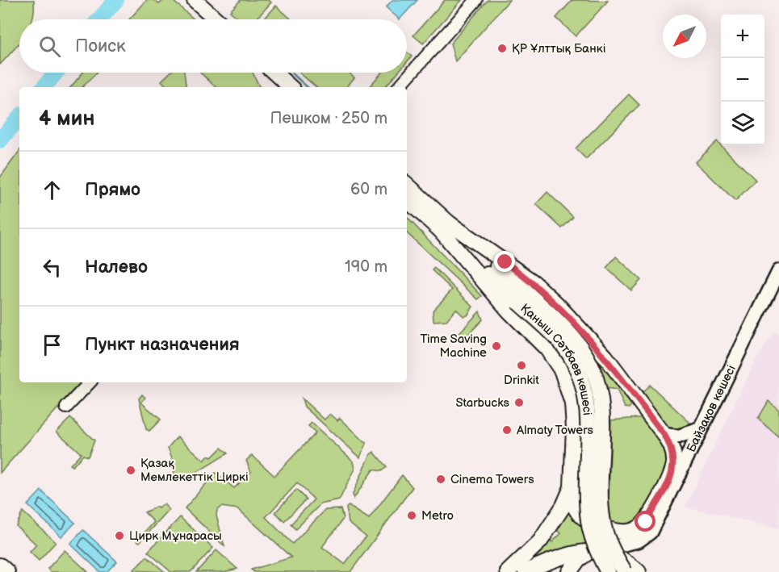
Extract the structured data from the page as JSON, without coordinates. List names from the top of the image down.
{
  "streets": {
    "main road": ["Қаныш Сәтбаев көшесі", "Байзақов көшесі"]
  },
  "places": [
    "ҚР Ұлттық Банкі",
    "Time Saving Machine",
    "Drinkit",
    "Starbucks",
    "Almaty Towers",
    "Қазақ Мемлекеттік Циркі",
    "Cinema Towers",
    "Metro",
    "Цирк Мұнарасы"
  ],
  "north": "bottom left",
  "page": {
    "map_buttons": ["+", "−"],
    "search": "Поиск",
    "heading": ["4 мин", "Пешком · 250 m"],
    "list": [
      ["Прямо", "60 m"],
      ["Налево", "190 m"],
      "Пункт назначения"
    ]
  }
}
